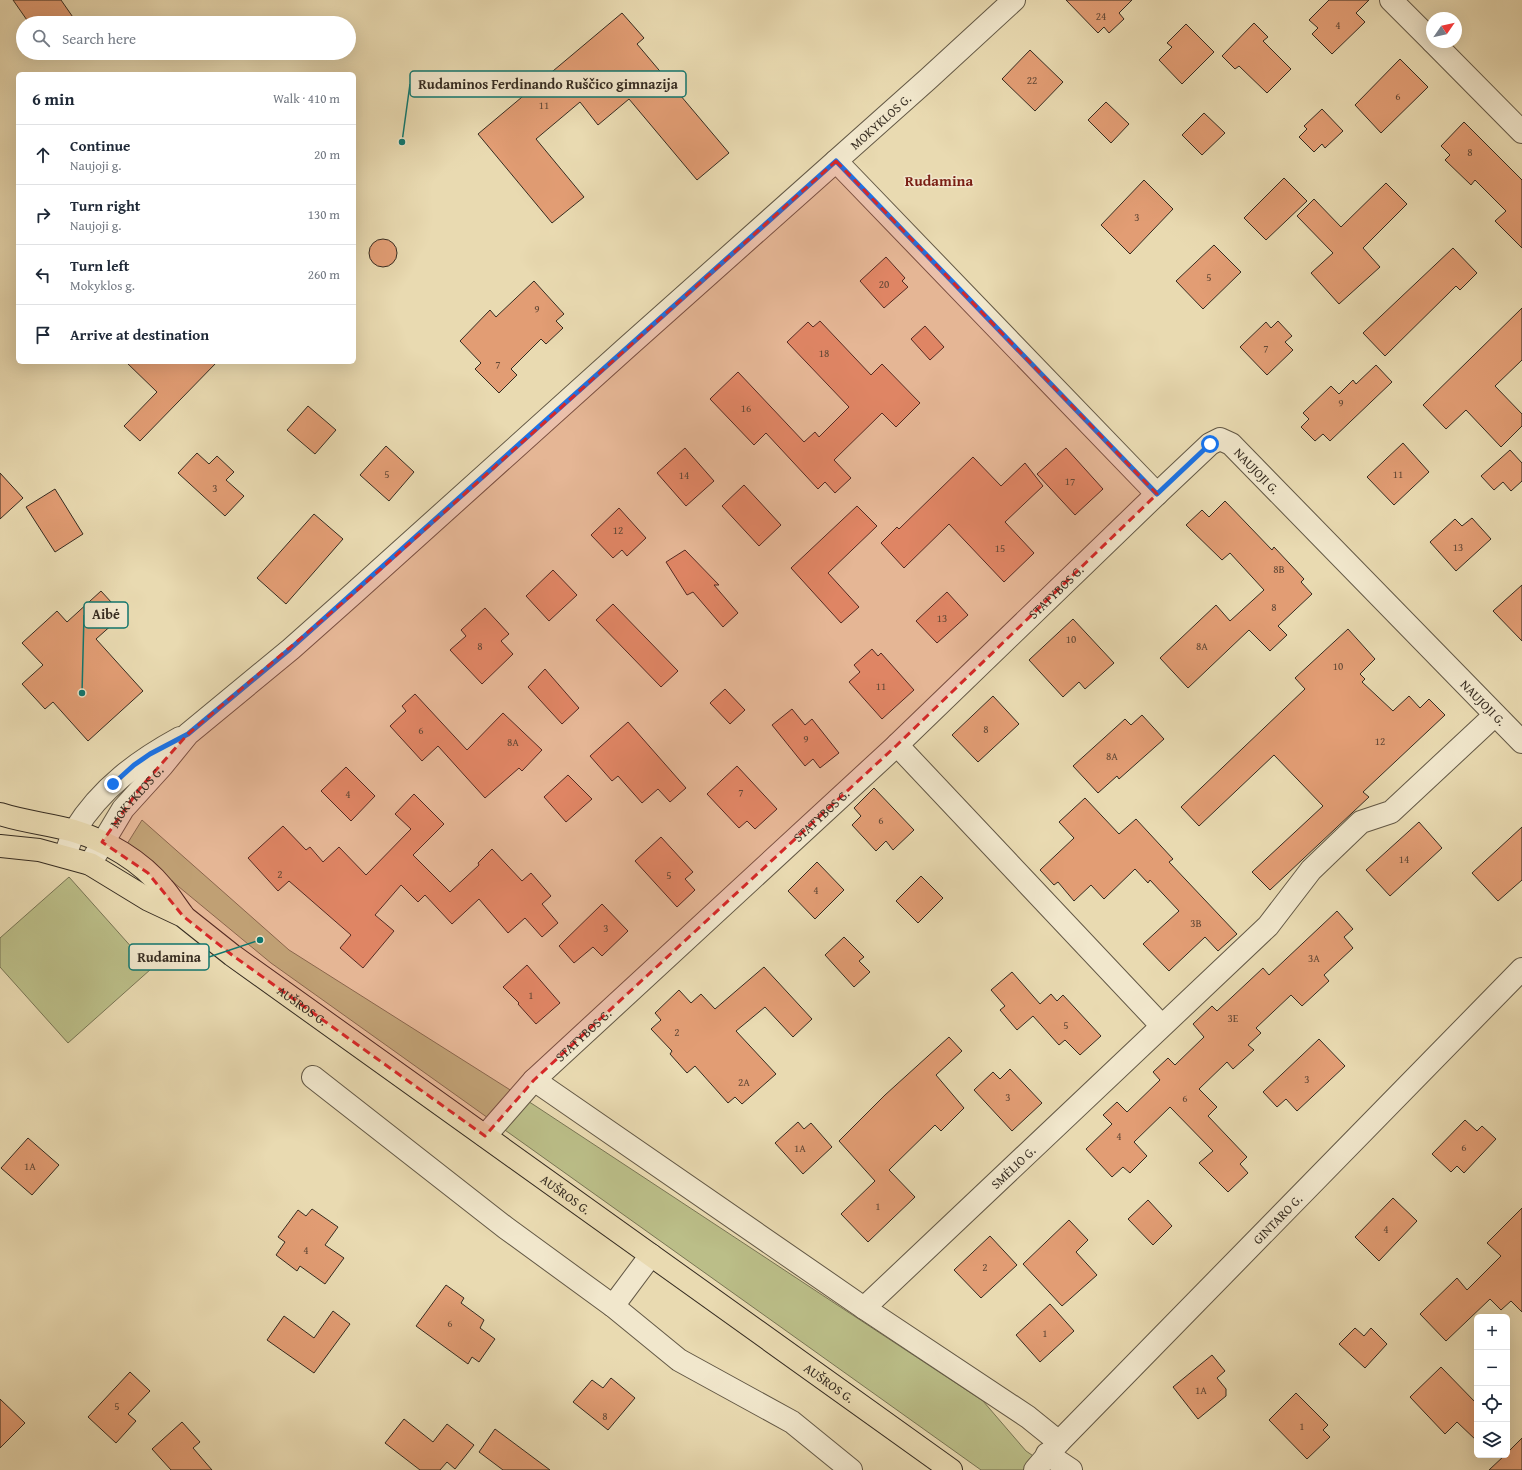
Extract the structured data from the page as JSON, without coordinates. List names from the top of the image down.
{
  "streets": {
    "main road": ["AUŠROS G."],
    "street": [
      "MOKYKLOS G.",
      "NAUJOJI G.",
      "STATYBOS G.",
      "SMĖLIO G.",
      "GINTARO G."
    ]
  },
  "crossings": [
    ["MOKYKLOS G.", "AUŠROS G."],
    ["NAUJOJI G.", "STATYBOS G."],
    ["NAUJOJI G.", "SMĖLIO G."],
    ["STATYBOS G.", "AUŠROS G."]
  ],
  "districts": ["Rudamina"],
  "places": ["Rudaminos Ferdinando Ruščico gimnazija", "Aibė", "Rudamina"],
  "house_numbers": [
    "24",
    "4",
    "22",
    "6",
    "11",
    "8",
    "3",
    "5",
    "20",
    "9",
    "7",
    "18",
    "7",
    "9",
    "16",
    "5",
    "11",
    "14",
    "17",
    "3",
    "12",
    "13",
    "15",
    "8B",
    "8",
    "13",
    "10",
    "8",
    "8A",
    "10",
    "11",
    "8",
    "6",
    "9",
    "12",
    "8A",
    "8A",
    "7",
    "4",
    "6",
    "14",
    "2",
    "5",
    "4",
    "3B",
    "3",
    "3A",
    "1",
    "3E",
    "5",
    "2",
    "3",
    "2A",
    "3",
    "6",
    "4",
    "6",
    "1A",
    "1A",
    "1",
    "4",
    "4",
    "2",
    "6",
    "1",
    "1A",
    "5",
    "8",
    "1"
  ],
  "north": "top right",
  "page": {
    "search": "Search here",
    "heading": ["6 min", "Walk · 410 m"],
    "list": [
      ["Continue", "Naujoji g.", "20 m"],
      ["Turn right", "Naujoji g.", "130 m"],
      ["Turn left", "Mokyklos g.", "260 m"],
      "Arrive at destination"
    ],
    "map_buttons": ["+", "−"]
  }
}
